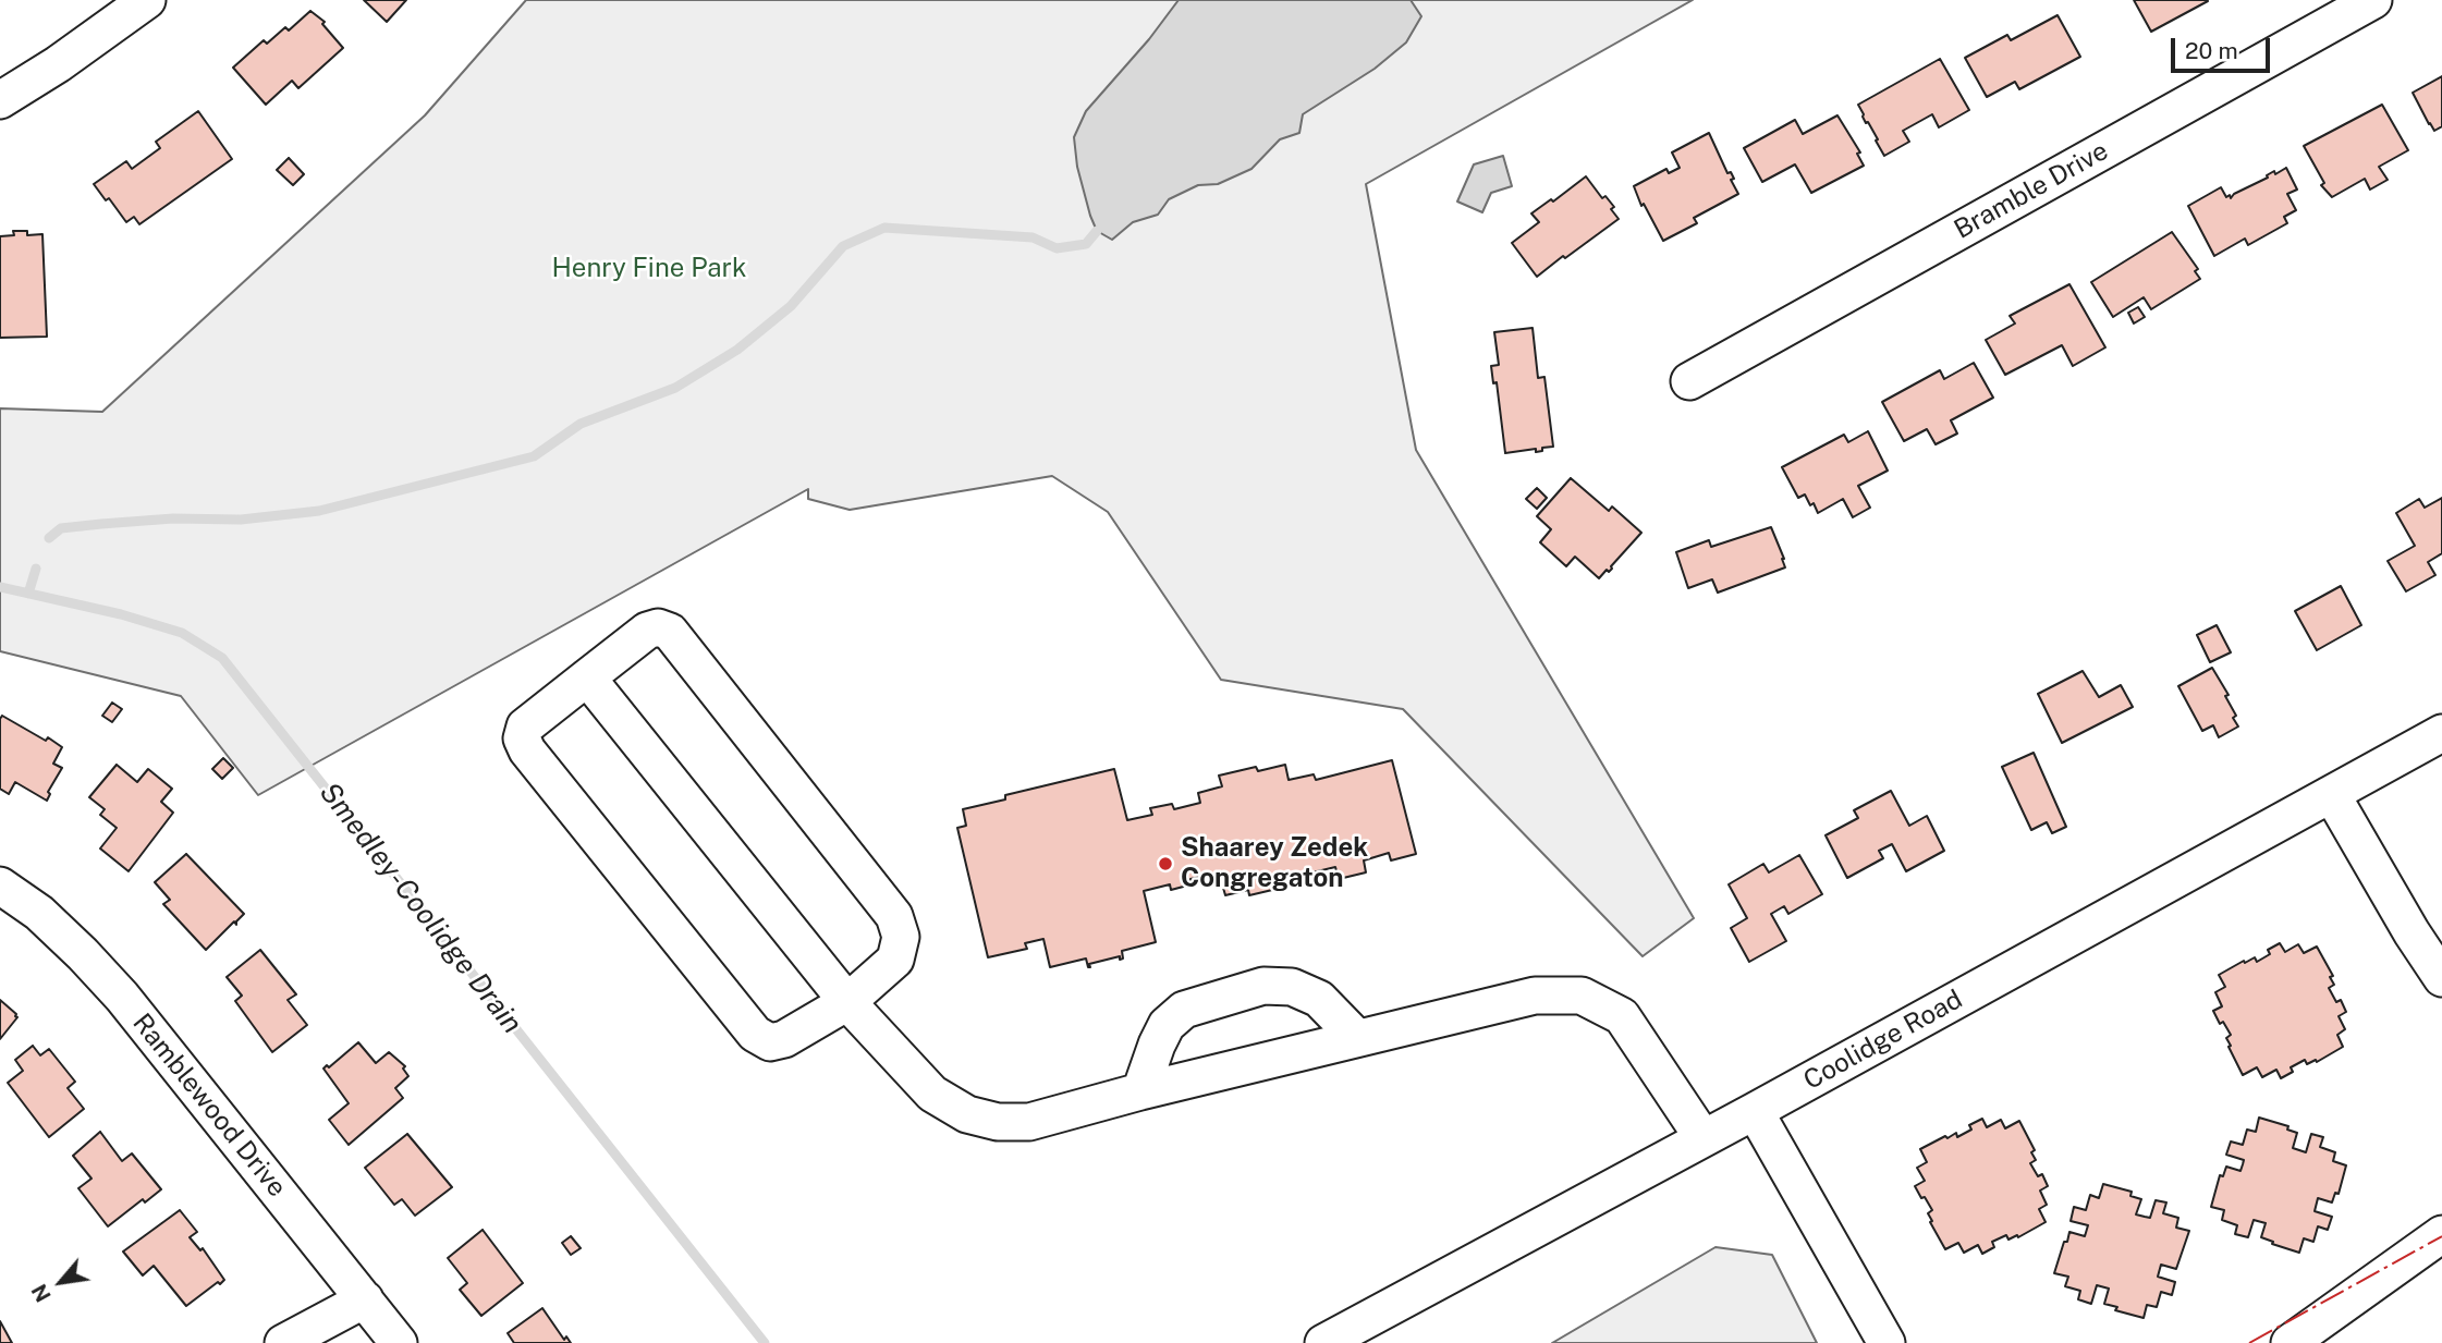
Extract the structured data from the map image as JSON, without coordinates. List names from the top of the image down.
{
  "streets": {
    "street": ["Bramble Drive", "Coolidge Road", "Ramblewood Drive"]
  },
  "water": ["Smedley-Coolidge Drain"],
  "parks": ["Henry Fine Park"],
  "places": ["Shaarey Zedek Congregaton"],
  "scale_bar": "20 m",
  "north": "bottom left"
}
